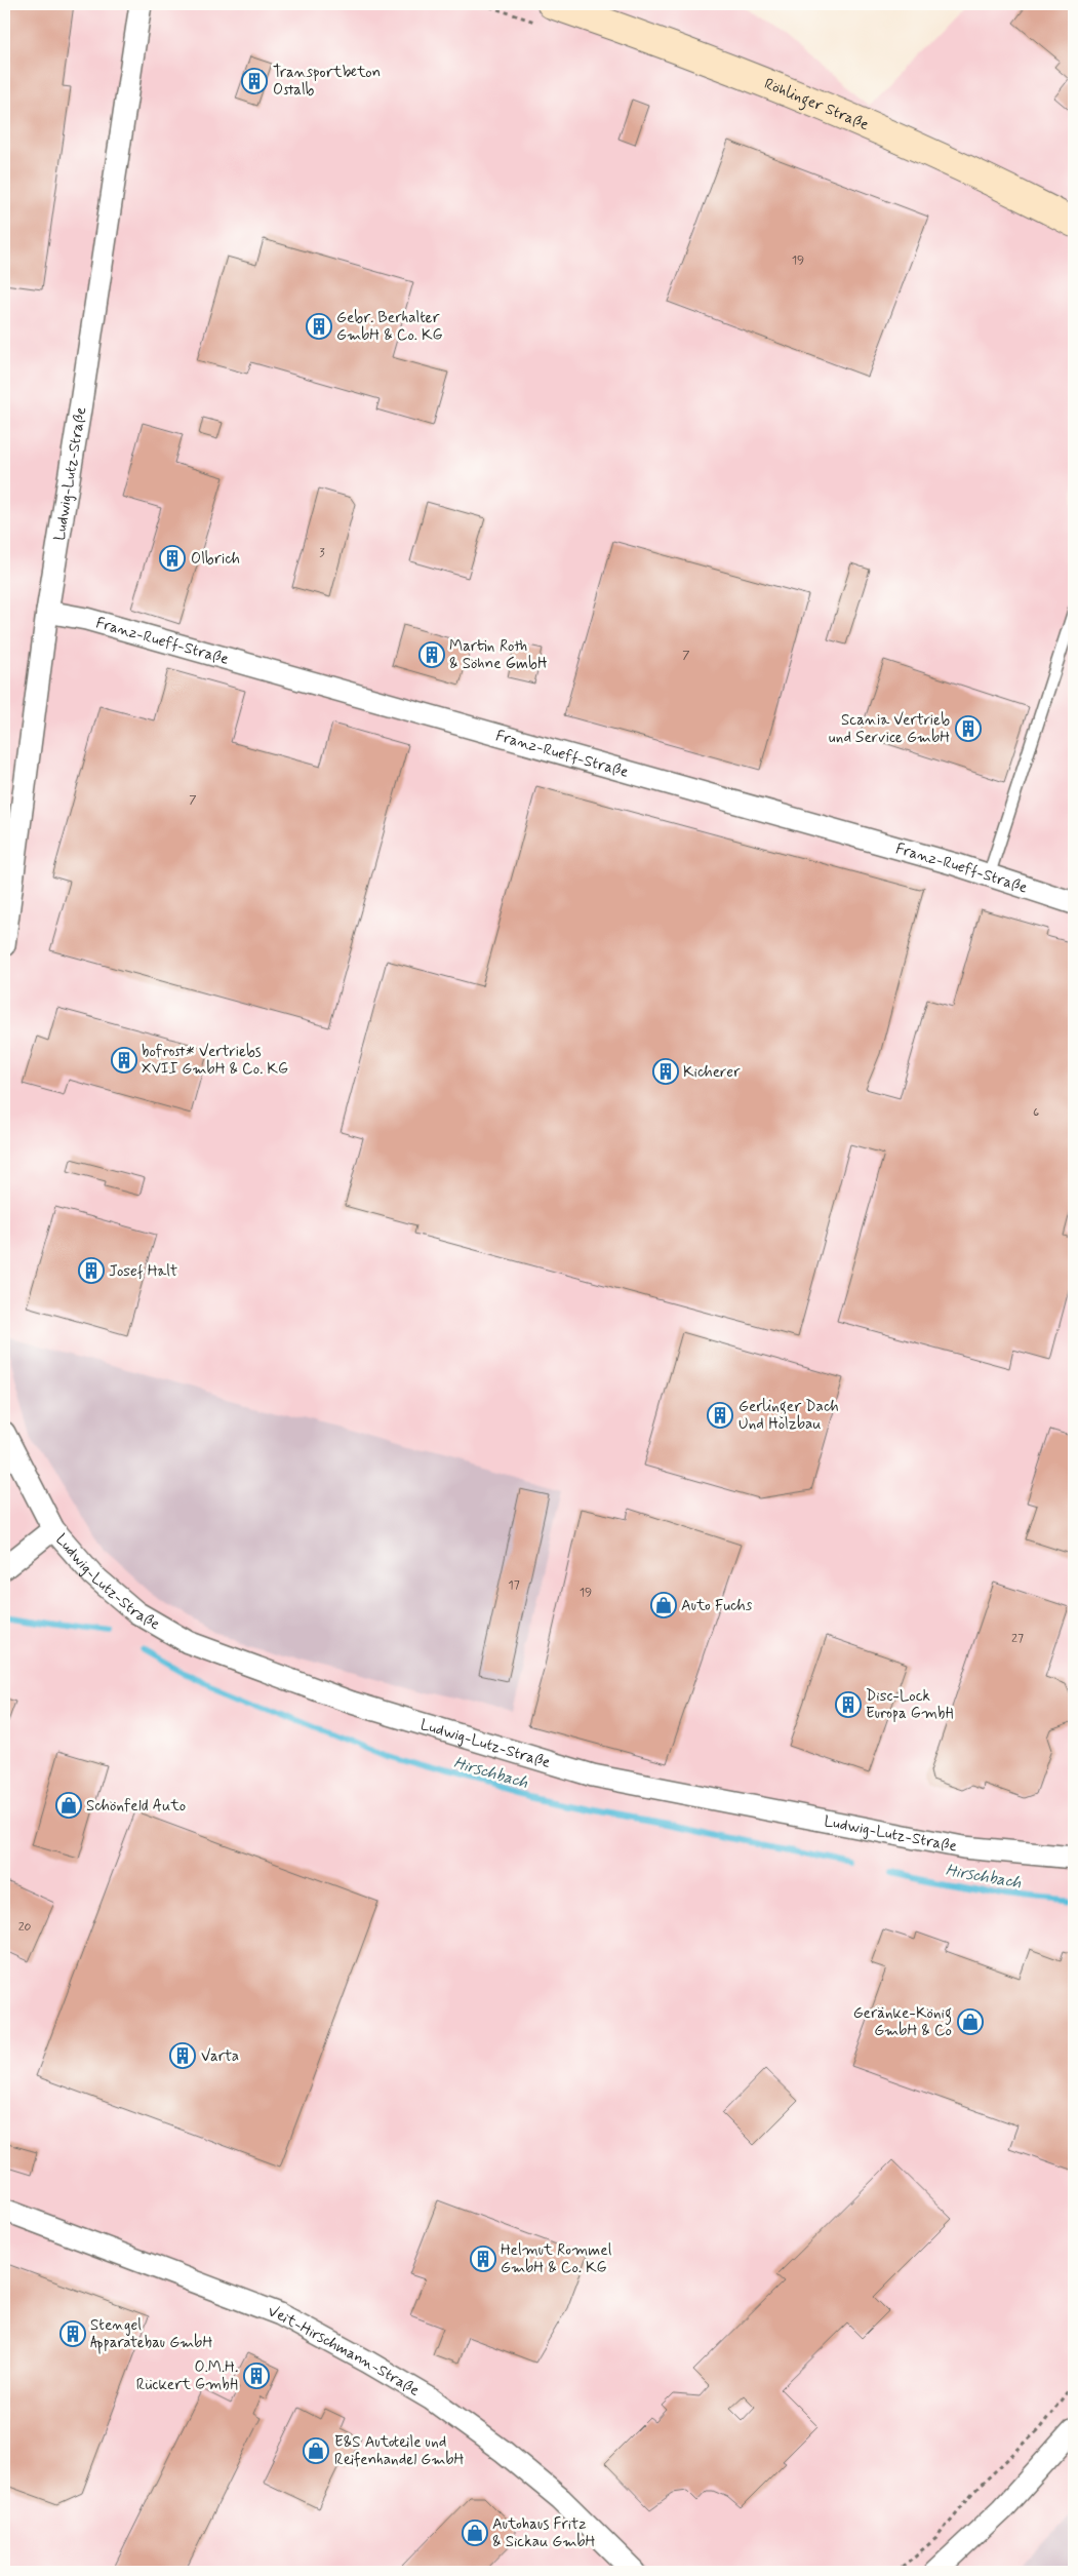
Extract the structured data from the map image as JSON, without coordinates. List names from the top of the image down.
{
  "streets": {
    "street": [
      "Röhlinger Straße",
      "Ludwig-Lutz-Straße",
      "Franz-Rueff-Straße",
      "Veit-Hirschmann-Straße"
    ]
  },
  "crossings": [
    ["Ludwig-Lutz-Straße", "Franz-Rueff-Straße"]
  ],
  "water": ["Hirschbach"],
  "places": {
    "building": [
      "Transportbeton Ostalb",
      "Gebr. Berhalter GmbH & Co. KG",
      "Olbrich",
      "Martin Roth & Söhne GmbH",
      "Scania Vertrieb und Service GmbH",
      "bofrost* Vertriebs XVII GmbH & Co. KG",
      "Kicherer",
      "Josef Halt",
      "Gerlinger Dach Und Holzbau",
      "Disc-Lock Europa GmbH",
      "Varta",
      "Helmut Rommel GmbH & Co. KG",
      "Stengel Apparatebau GmbH",
      "O.M.H. Rückert GmbH"
    ],
    "shop": [
      "Auto Fuchs",
      "Schönfeld Auto",
      "Geränke-König GmbH & Co",
      "E&S Autoteile und Reifenhandel GmbH",
      "Autohaus Fritz & Sickau GmbH"
    ]
  },
  "house_numbers": [
    "19",
    "3",
    "7",
    "7",
    "6",
    "17",
    "19",
    "27",
    "20"
  ]
}
